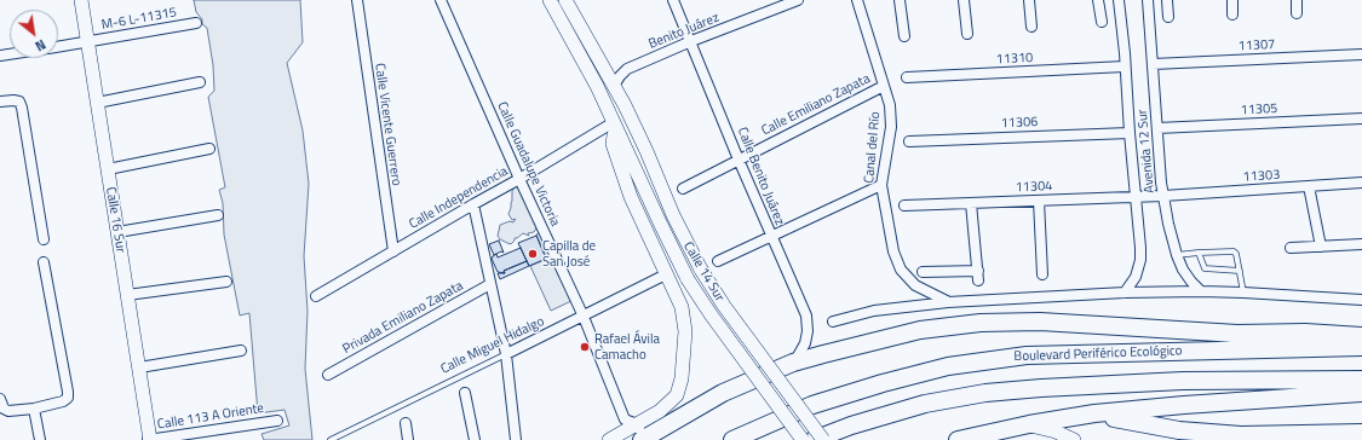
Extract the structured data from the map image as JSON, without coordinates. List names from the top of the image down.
{
  "streets": {
    "highway": ["Boulevard Periférico Ecológico"],
    "main road": ["Calle 16 Sur", "Calle 14 Sur"],
    "street": [
      "M-6 L-11315",
      "Benito Juárez",
      "11307",
      "11310",
      "Calle Emiliano Zapata",
      "11305",
      "11306",
      "Calle Vicente Guerrero",
      "Canal del Río",
      "Avenida 12 Sur",
      "Calle Guadalupe Victoria",
      "Calle Benito Juárez",
      "11303",
      "11304",
      "Calle Independencia",
      "Privada Emiliano Zapata",
      "Calle Miguel Hidalgo",
      "Calle 113 A Oriente"
    ]
  },
  "crossings": [
    ["M-6 L-11315", "Calle 16 Sur"],
    ["Benito Juárez", "Calle Benito Juárez"],
    ["Benito Juárez", "Calle 14 Sur"],
    ["11307", "Avenida 12 Sur"],
    ["11310", "Avenida 12 Sur"],
    ["Calle Emiliano Zapata", "Canal del Río"],
    ["Calle Emiliano Zapata", "Calle Benito Juárez"],
    ["11305", "Avenida 12 Sur"],
    ["11306", "Avenida 12 Sur"],
    ["Calle Vicente Guerrero", "Calle Independencia"],
    ["Avenida 12 Sur", "11303"],
    ["Avenida 12 Sur", "11304"],
    ["Calle Guadalupe Victoria", "Calle Independencia"],
    ["Calle Guadalupe Victoria", "Calle Miguel Hidalgo"],
    ["11303", "11304"],
    ["Calle Independencia", "Calle 14 Sur"],
    ["Calle 16 Sur", "Calle 113 A Oriente"]
  ],
  "places": ["Capilla de San José", "Rafael Ávila Camacho"],
  "north": "bottom right"
}
